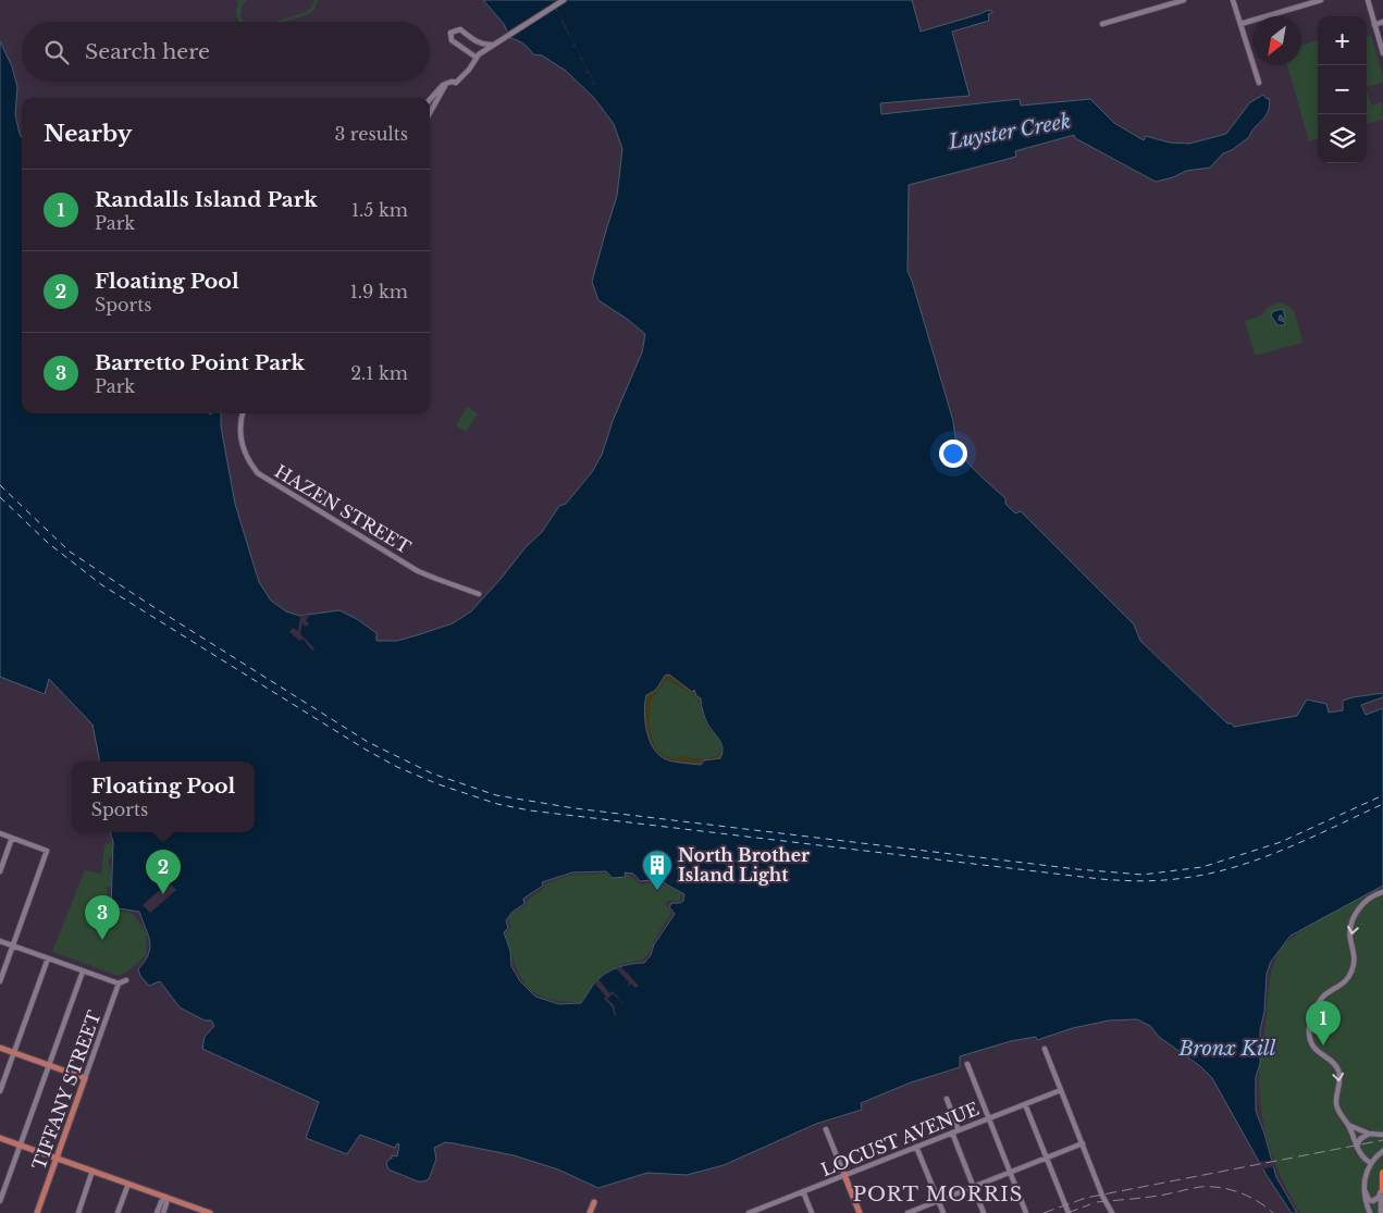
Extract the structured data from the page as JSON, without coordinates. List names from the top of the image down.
{
  "streets": {
    "main road": ["TIFFANY STREET"],
    "street": ["HAZEN STREET", "LOCUST AVENUE"]
  },
  "districts": ["PORT MORRIS"],
  "water": ["Luyster Creek", "Bronx Kill"],
  "places": {
    "building": ["North Brother Island Light"]
  },
  "north": "bottom left",
  "page": {
    "map_buttons": ["+", "−"],
    "search": "Search here",
    "heading": ["Nearby", "3 results"],
    "list": [
      {
        "mark": "1",
        "name": "Randalls Island Park",
        "note": "Park",
        "value": "1.5 km"
      },
      {
        "mark": "2",
        "name": "Floating Pool",
        "note": "Sports",
        "value": "1.9 km"
      },
      {
        "mark": "3",
        "name": "Barretto Point Park",
        "note": "Park",
        "value": "2.1 km"
      }
    ],
    "popup": ["Floating Pool", "Sports"],
    "pins": ["2", "3", "1"]
  }
}
